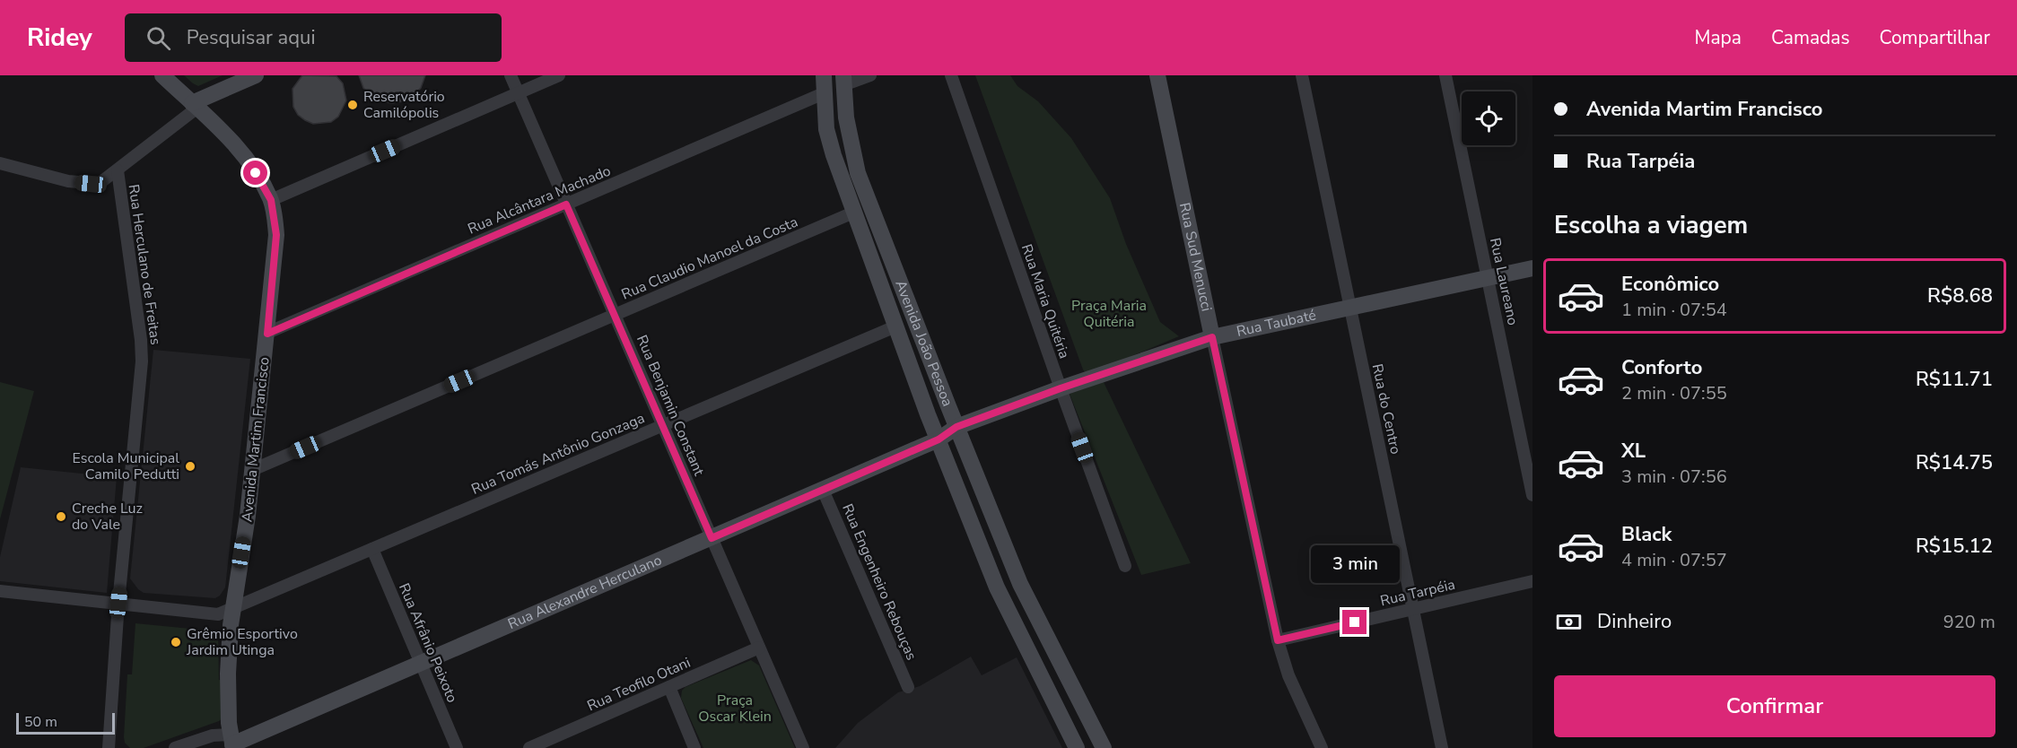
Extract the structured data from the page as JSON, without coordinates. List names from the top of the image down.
{
  "streets": {
    "main road": [
      "Rua Sud Menucci",
      "Rua Taubaté",
      "Avenida João Pessoa",
      "Avenida Martim Francisco",
      "Rua Alexandre Herculano"
    ],
    "street": [
      "Rua Alcântara Machado",
      "Rua Claudio Manoel da Costa",
      "Rua Herculano de Freitas",
      "Rua Laureano",
      "Rua Maria Quitéria",
      "Rua Benjamin Constant",
      "Rua do Centro",
      "Rua Tomás Antônio Gonzaga",
      "Rua Engenheiro Rebouças",
      "Rua Tarpéia",
      "Rua Afrânio Peixoto",
      "Rua Teofilo Otani"
    ]
  },
  "crossings": [
    ["Rua Alcântara Machado", "Avenida João Pessoa"],
    ["Rua Alcântara Machado", "Rua Benjamin Constant"],
    ["Rua Alcântara Machado", "Avenida Martim Francisco"],
    ["Rua Sud Menucci", "Rua Taubaté"],
    ["Rua Sud Menucci", "Rua Tarpéia"],
    ["Rua Claudio Manoel da Costa", "Avenida João Pessoa"],
    ["Rua Claudio Manoel da Costa", "Rua Benjamin Constant"],
    ["Rua Claudio Manoel da Costa", "Avenida Martim Francisco"],
    ["Rua Herculano de Freitas", "Rua Tomás Antônio Gonzaga"],
    ["Rua Laureano", "Rua Taubaté"],
    ["Rua Maria Quitéria", "Rua Taubaté"],
    ["Rua Taubaté", "Avenida João Pessoa"],
    ["Rua Taubaté", "Rua do Centro"],
    ["Rua Taubaté", "Rua Alexandre Herculano"],
    ["Avenida João Pessoa", "Rua Tomás Antônio Gonzaga"],
    ["Avenida João Pessoa", "Rua Alexandre Herculano"],
    ["Rua Benjamin Constant", "Rua Tomás Antônio Gonzaga"],
    ["Rua Benjamin Constant", "Rua Alexandre Herculano"],
    ["Rua Benjamin Constant", "Rua Teofilo Otani"],
    ["Rua do Centro", "Rua Tarpéia"],
    ["Avenida Martim Francisco", "Rua Tomás Antônio Gonzaga"],
    ["Avenida Martim Francisco", "Rua Alexandre Herculano"],
    ["Rua Tomás Antônio Gonzaga", "Rua Afrânio Peixoto"],
    ["Rua Engenheiro Rebouças", "Rua Alexandre Herculano"],
    ["Rua Alexandre Herculano", "Rua Afrânio Peixoto"]
  ],
  "parks": ["Praça Maria Quitéria", "Praça Oscar Klein"],
  "places": [
    "Reservatório Camilópolis",
    "Escola Municipal Camilo Pedutti",
    "Creche Luz do Vale",
    "Grêmio Esportivo Jardim Utinga"
  ],
  "scale_bar": "50 m",
  "page": {
    "header": "Ridey",
    "search": "Pesquisar aqui",
    "nav": ["Mapa", "Camadas", "Compartilhar"],
    "banner": ["Avenida Martim Francisco", "Rua Tarpéia"],
    "heading": "Escolha a viagem",
    "list": [
      {
        "name": "Econômico",
        "note": "1 min · 07:54",
        "value": "R$8.68"
      },
      {
        "name": "Conforto",
        "note": "2 min · 07:55",
        "value": "R$11.71"
      },
      {
        "name": "XL",
        "note": "3 min · 07:56",
        "value": "R$14.75"
      },
      {
        "name": "Black",
        "note": "4 min · 07:57",
        "value": "R$15.12"
      }
    ],
    "bubble": "3 min",
    "pay": ["Dinheiro", "920 m"],
    "buttons": "Confirmar",
    "scale": "50 m"
  }
}
